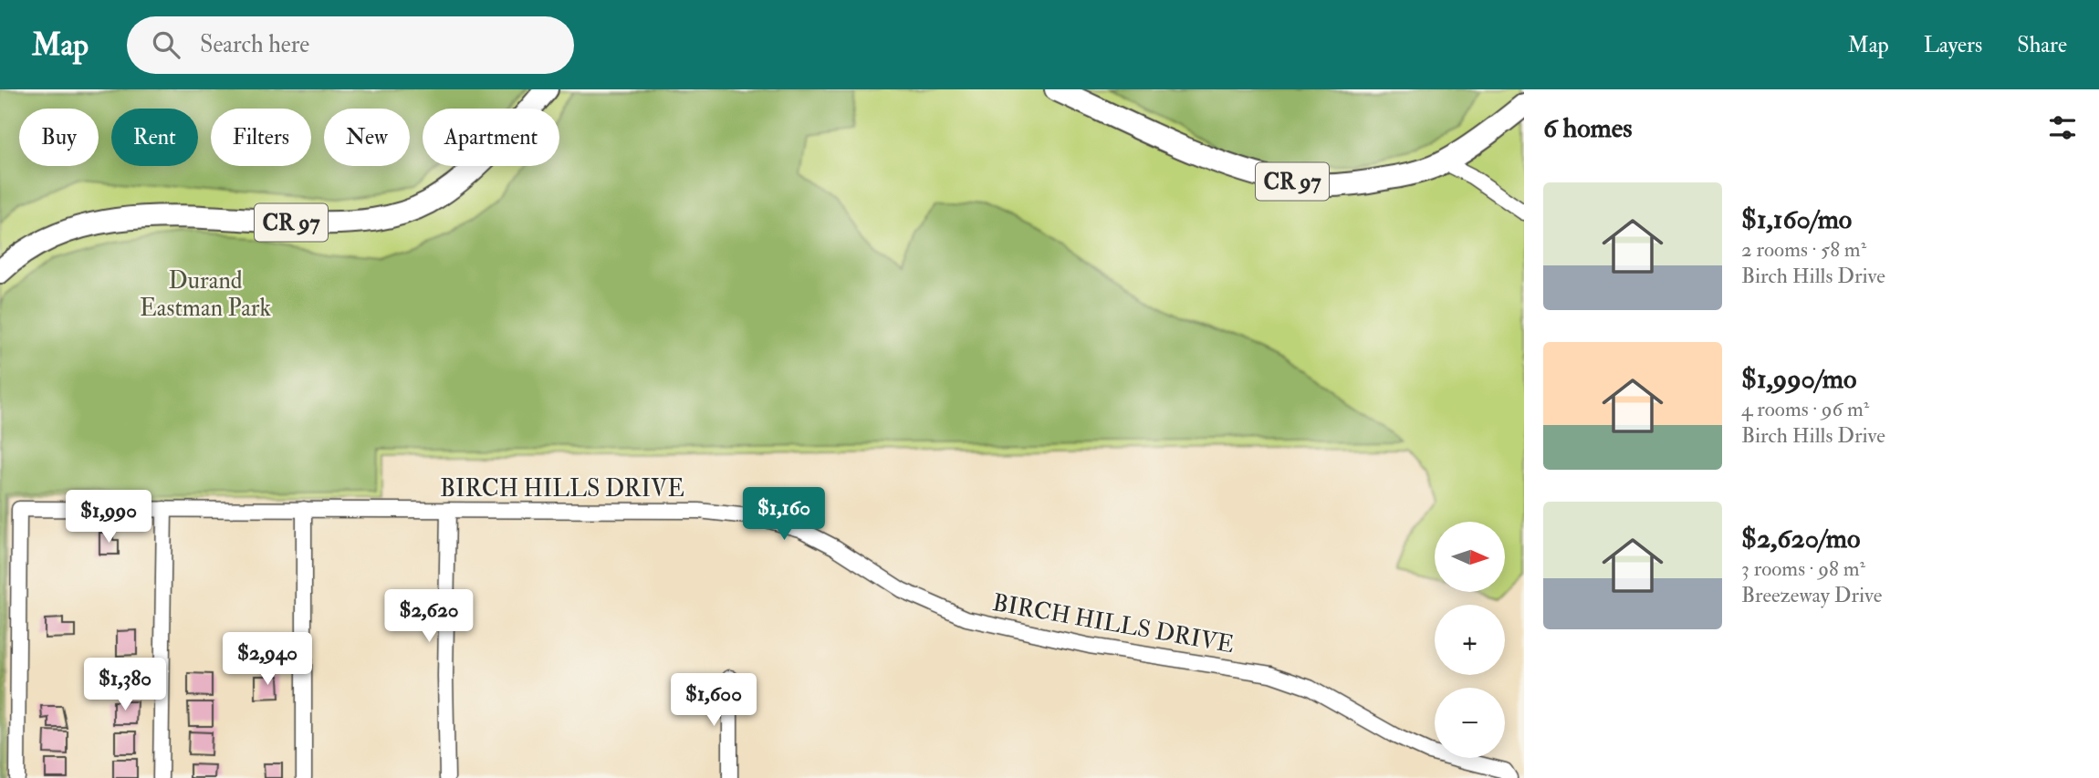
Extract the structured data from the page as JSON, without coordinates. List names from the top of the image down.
{
  "streets": {
    "main road": ["CR 97"],
    "street": ["BIRCH HILLS DRIVE"]
  },
  "parks": ["Durand Eastman Park"],
  "north": "right",
  "page": {
    "header": "Map",
    "search": "Search here",
    "nav": ["Map", "Layers", "Share"],
    "heading": "6 homes",
    "chip": [
      "Buy",
      "Rent",
      "Filters",
      "New",
      "Apartment"
    ],
    "list": [
      {
        "name": "$1,160/mo",
        "note": "2 rooms · 58 m² · Birch Hills Drive"
      },
      {
        "name": "$1,990/mo",
        "note": "4 rooms · 96 m² · Birch Hills Drive"
      },
      {
        "name": "$2,620/mo",
        "note": "3 rooms · 98 m² · Breezeway Drive"
      }
    ],
    "price": [
      "$1,160",
      "$1,990",
      "$2,620",
      "$2,940",
      "$1,380",
      "$1,600"
    ],
    "map_buttons": ["+", "−"]
  }
}
